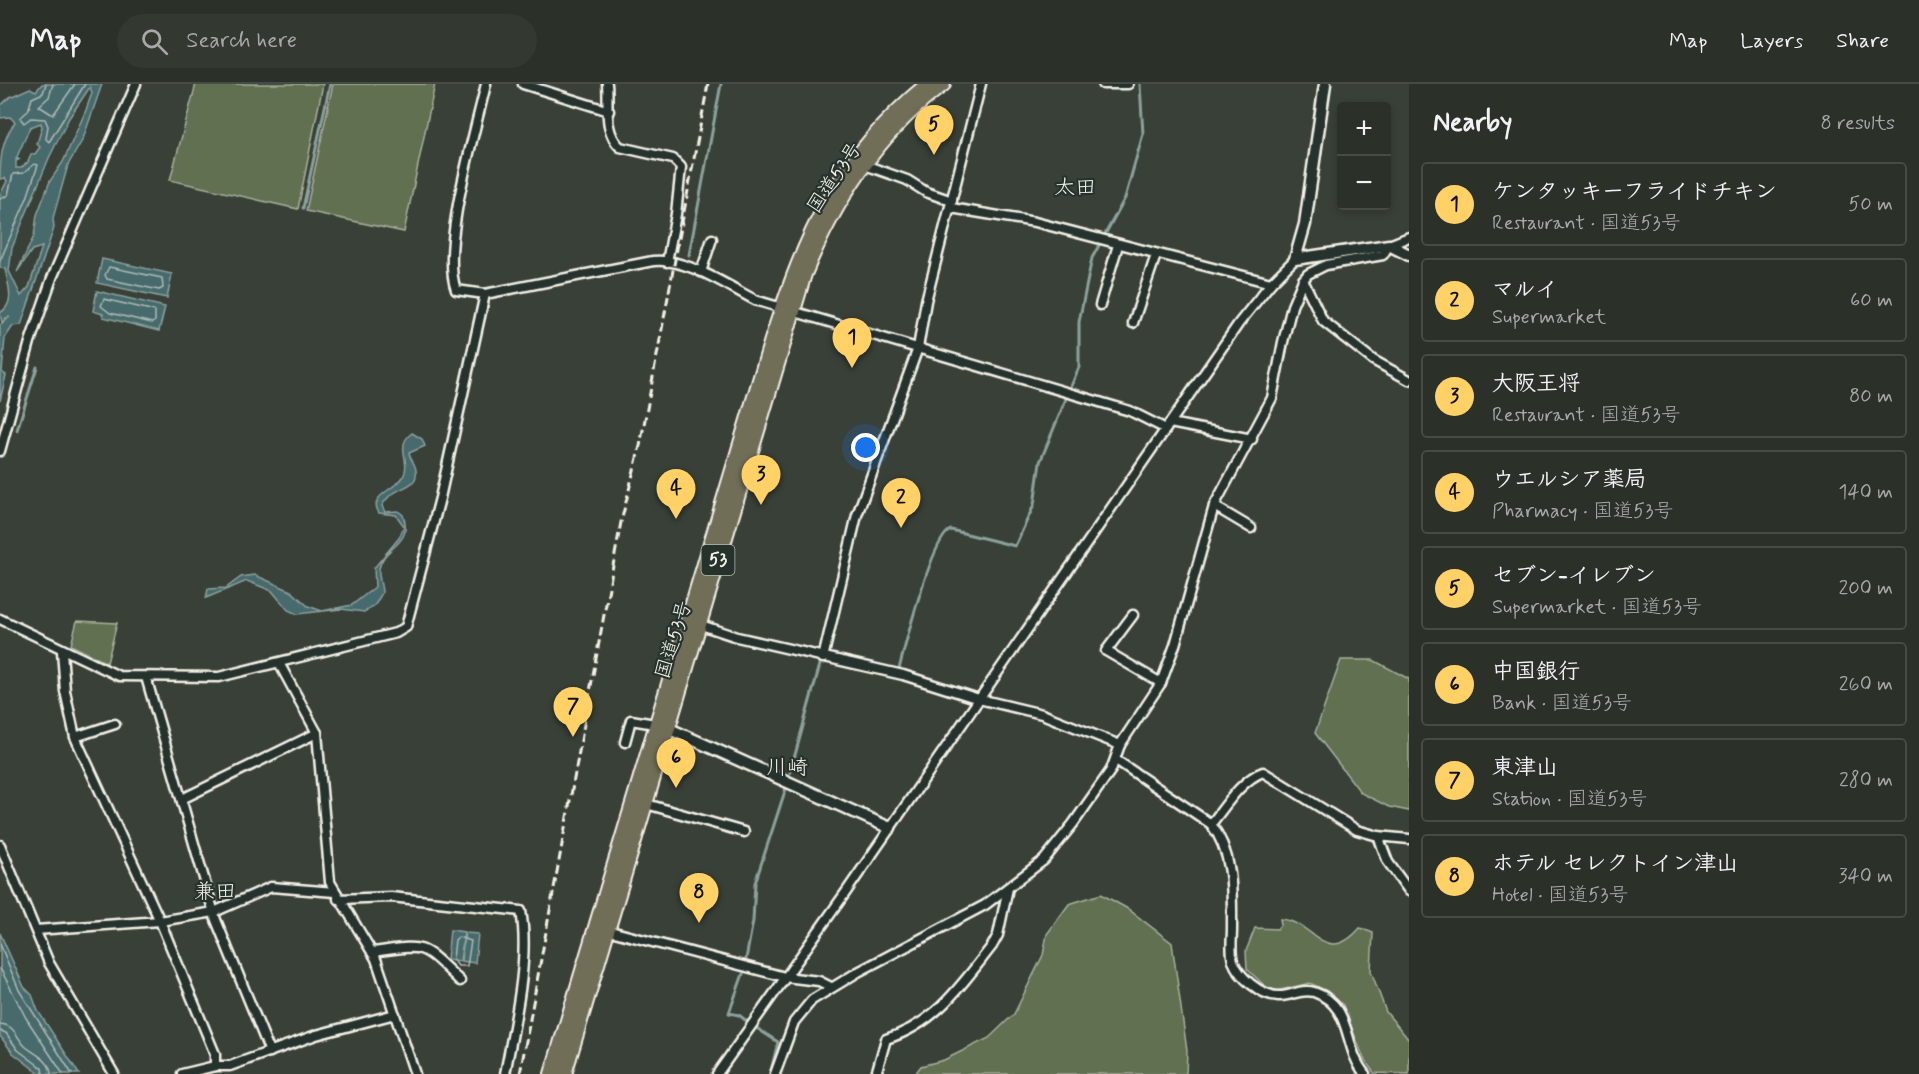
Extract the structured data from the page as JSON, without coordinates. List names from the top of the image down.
{
  "streets": {
    "highway": ["国道53号", "53"]
  },
  "districts": ["太田", "川崎", "兼田"],
  "page": {
    "header": "Map",
    "search": "Search here",
    "nav": ["Map", "Layers", "Share"],
    "heading": ["Nearby", "8 results"],
    "map_buttons": ["+", "−"],
    "pins": [
      "5",
      "1",
      "3",
      "4",
      "2",
      "7",
      "6",
      "8"
    ],
    "list": [
      {
        "mark": "1",
        "name": "ケンタッキーフライドチキン",
        "note": "Restaurant · 国道53号",
        "value": "50 m"
      },
      {
        "mark": "2",
        "name": "マルイ",
        "note": "Supermarket",
        "value": "60 m"
      },
      {
        "mark": "3",
        "name": "大阪王将",
        "note": "Restaurant · 国道53号",
        "value": "80 m"
      },
      {
        "mark": "4",
        "name": "ウエルシア薬局",
        "note": "Pharmacy · 国道53号",
        "value": "140 m"
      },
      {
        "mark": "5",
        "name": "セブン-イレブン",
        "note": "Supermarket · 国道53号",
        "value": "200 m"
      },
      {
        "mark": "6",
        "name": "中国銀行",
        "note": "Bank · 国道53号",
        "value": "260 m"
      },
      {
        "mark": "7",
        "name": "東津山",
        "note": "Station · 国道53号",
        "value": "280 m"
      },
      {
        "mark": "8",
        "name": "ホテル セレクトイン津山",
        "note": "Hotel · 国道53号",
        "value": "340 m"
      }
    ]
  }
}
